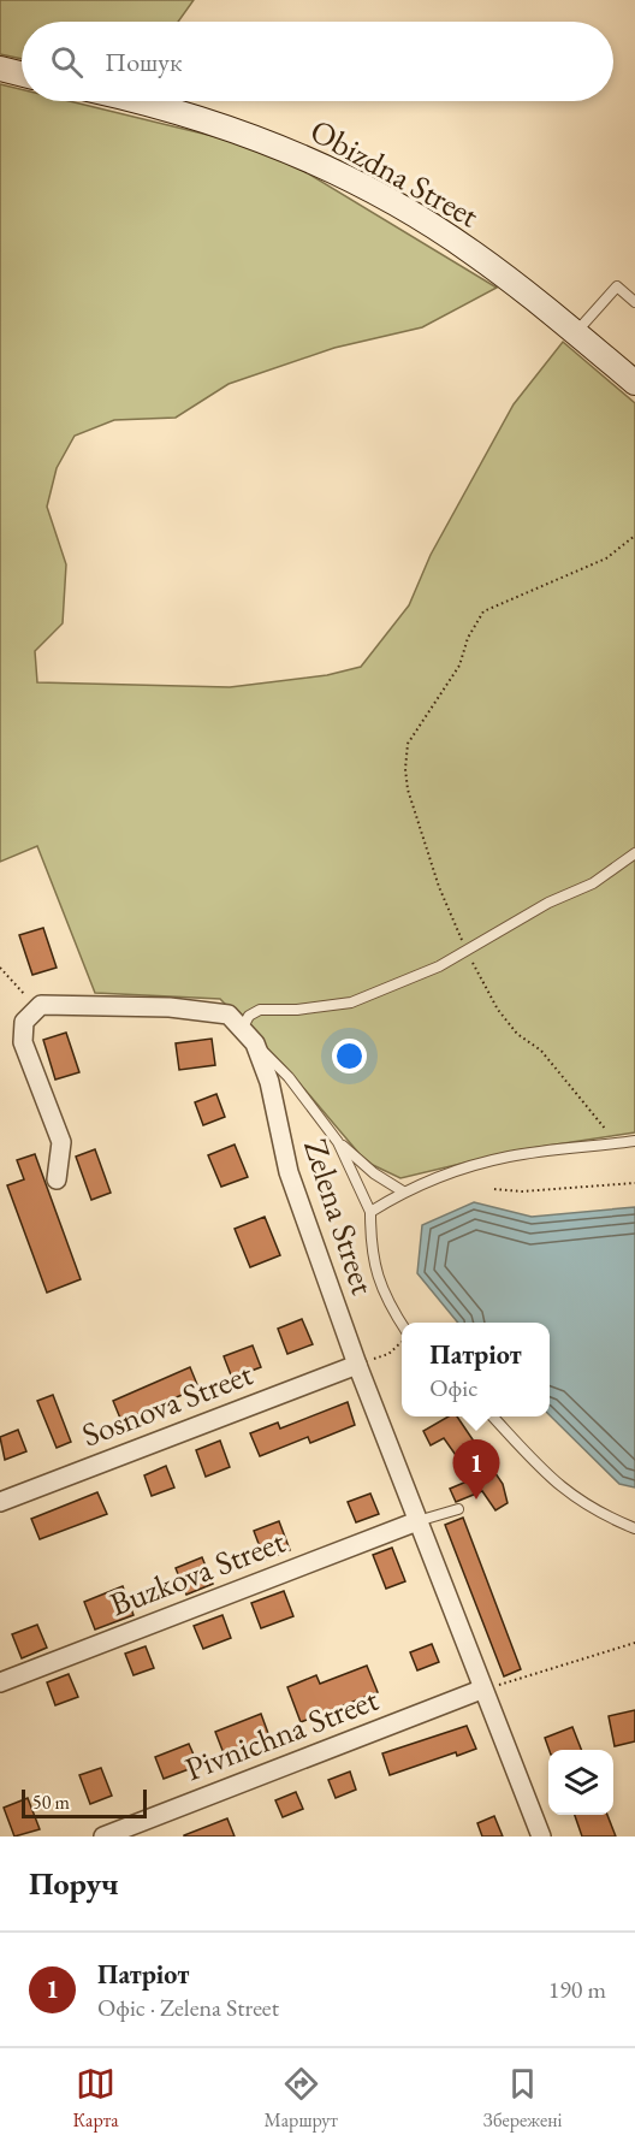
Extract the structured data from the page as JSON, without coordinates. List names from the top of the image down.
{
  "streets": {
    "main road": ["Obizdna Street"],
    "street": [
      "Zelena Street",
      "Sosnova Street",
      "Buzkova Street",
      "Pivnichna Street"
    ]
  },
  "crossings": [
    ["Zelena Street", "Sosnova Street"],
    ["Zelena Street", "Buzkova Street"],
    ["Zelena Street", "Pivnichna Street"]
  ],
  "scale_bar": "50 m",
  "page": {
    "search": "Пошук",
    "popup": ["Патріот", "Офіс"],
    "pins": "1",
    "scale": "50 m",
    "heading": "Поруч",
    "list": [
      {
        "mark": "1",
        "name": "Патріот",
        "note": "Офіс · Zelena Street",
        "value": "190 m"
      }
    ],
    "nav": ["Карта", "Маршрут", "Збережені"]
  }
}
